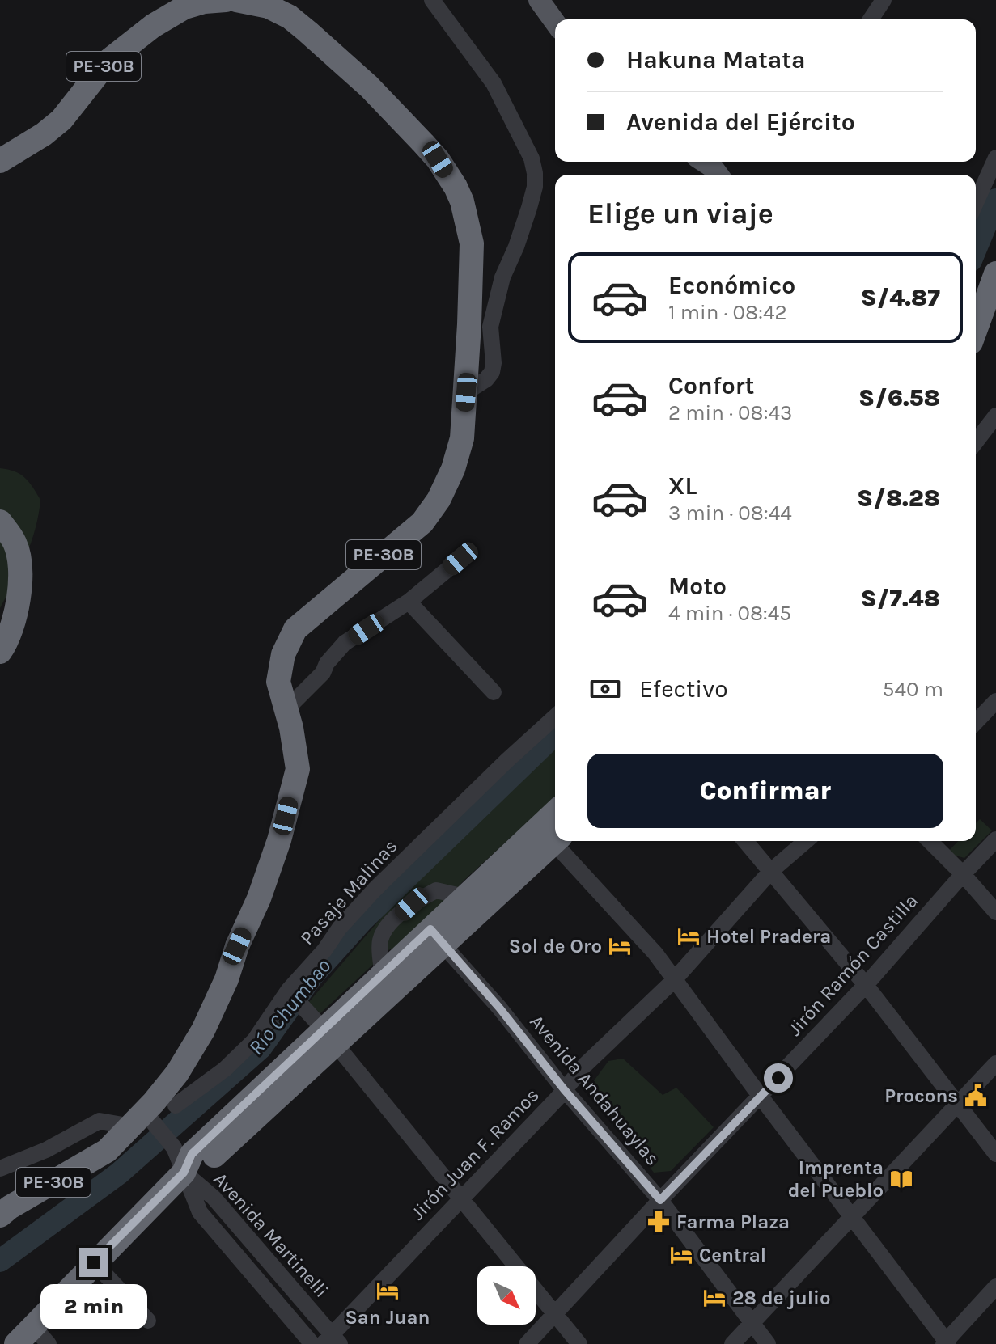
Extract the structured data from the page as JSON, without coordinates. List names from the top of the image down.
{
  "streets": {
    "highway": ["PE-30B"],
    "street": [
      "Pasaje Malinas",
      "Jirón Ramón Castilla",
      "Avenida Andahuaylas",
      "Jirón Juan F. Ramos",
      "Avenida Martinelli"
    ]
  },
  "crossings": [
    ["Jirón Ramón Castilla", "Avenida Andahuaylas"],
    ["Avenida Andahuaylas", "Jirón Juan F. Ramos"],
    ["Jirón Juan F. Ramos", "Avenida Martinelli"]
  ],
  "water": ["Río Chumbao"],
  "places": {
    "hotel": [
      "Hotel Pradera",
      "Sol de Oro",
      "Central",
      "San Juan",
      "28 de julio"
    ],
    "public building": ["Procons"],
    "library": ["Imprenta del Pueblo"],
    "pharmacy": ["Farma Plaza"]
  },
  "north": "bottom right",
  "page": {
    "banner": ["Hakuna Matata", "Avenida del Ejército"],
    "heading": "Elige un viaje",
    "list": [
      {
        "name": "Económico",
        "note": "1 min · 08:42",
        "value": "S/4.87"
      },
      {
        "name": "Confort",
        "note": "2 min · 08:43",
        "value": "S/6.58"
      },
      {
        "name": "XL",
        "note": "3 min · 08:44",
        "value": "S/8.28"
      },
      {
        "name": "Moto",
        "note": "4 min · 08:45",
        "value": "S/7.48"
      }
    ],
    "pay": ["Efectivo", "540 m"],
    "buttons": "Confirmar",
    "bubble": "2 min"
  }
}
